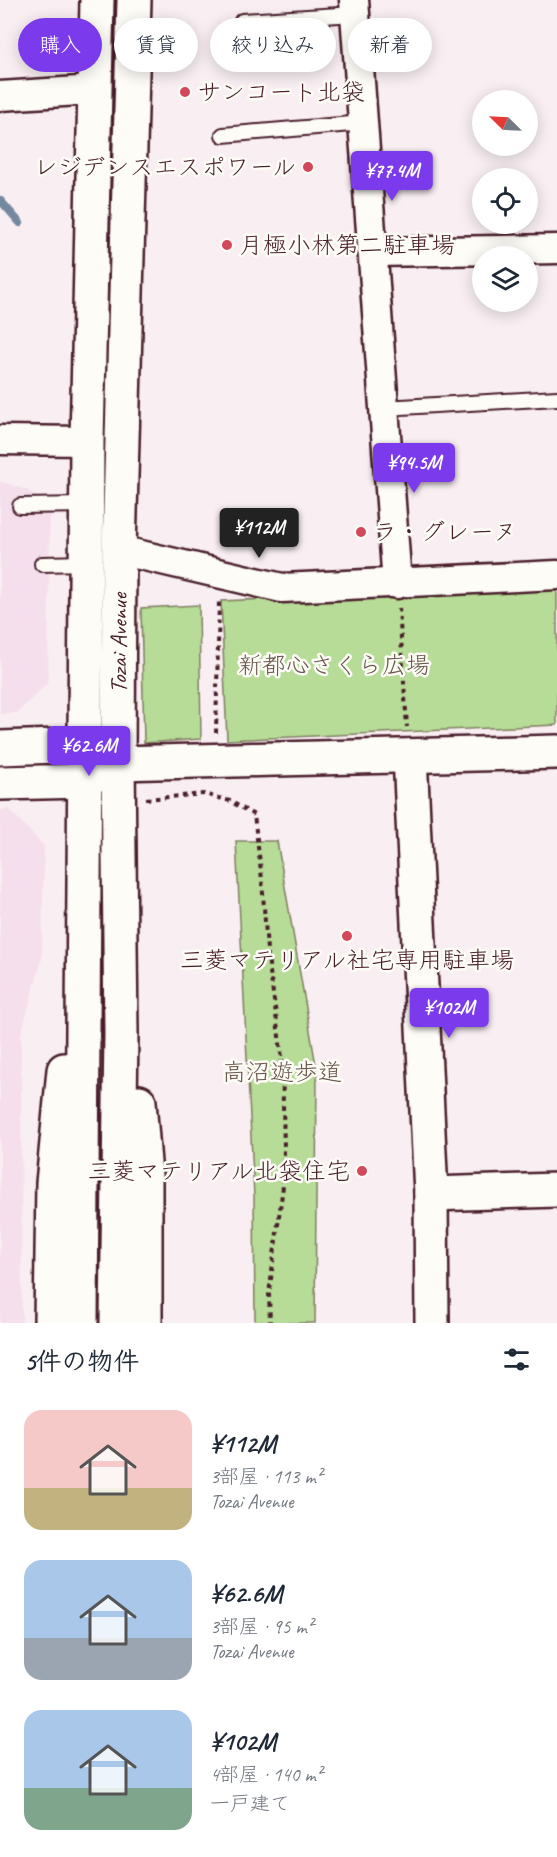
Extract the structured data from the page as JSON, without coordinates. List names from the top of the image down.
{
  "streets": {
    "main road": ["Tozai Avenue"]
  },
  "parks": ["新都心さくら広場", "高沼遊歩道"],
  "places": [
    "サンコート北袋",
    "レジデンスエスポワール",
    "月極小林第二駐車場",
    "ラ・グレーヌ",
    "三菱マテリアル社宅専用駐車場",
    "三菱マテリアル北袋住宅"
  ],
  "north": "top left",
  "page": {
    "chip": [
      "購入",
      "賃貸",
      "絞り込み",
      "新着"
    ],
    "price": [
      "¥77.4M",
      "¥94.5M",
      "¥112M",
      "¥62.6M",
      "¥102M"
    ],
    "heading": "5件の物件",
    "list": [
      {
        "name": "¥112M",
        "note": "3部屋 · 113 m² · Tozai Avenue"
      },
      {
        "name": "¥62.6M",
        "note": "3部屋 · 95 m² · Tozai Avenue"
      },
      {
        "name": "¥102M",
        "note": "4部屋 · 140 m² · 一戸建て"
      }
    ]
  }
}
